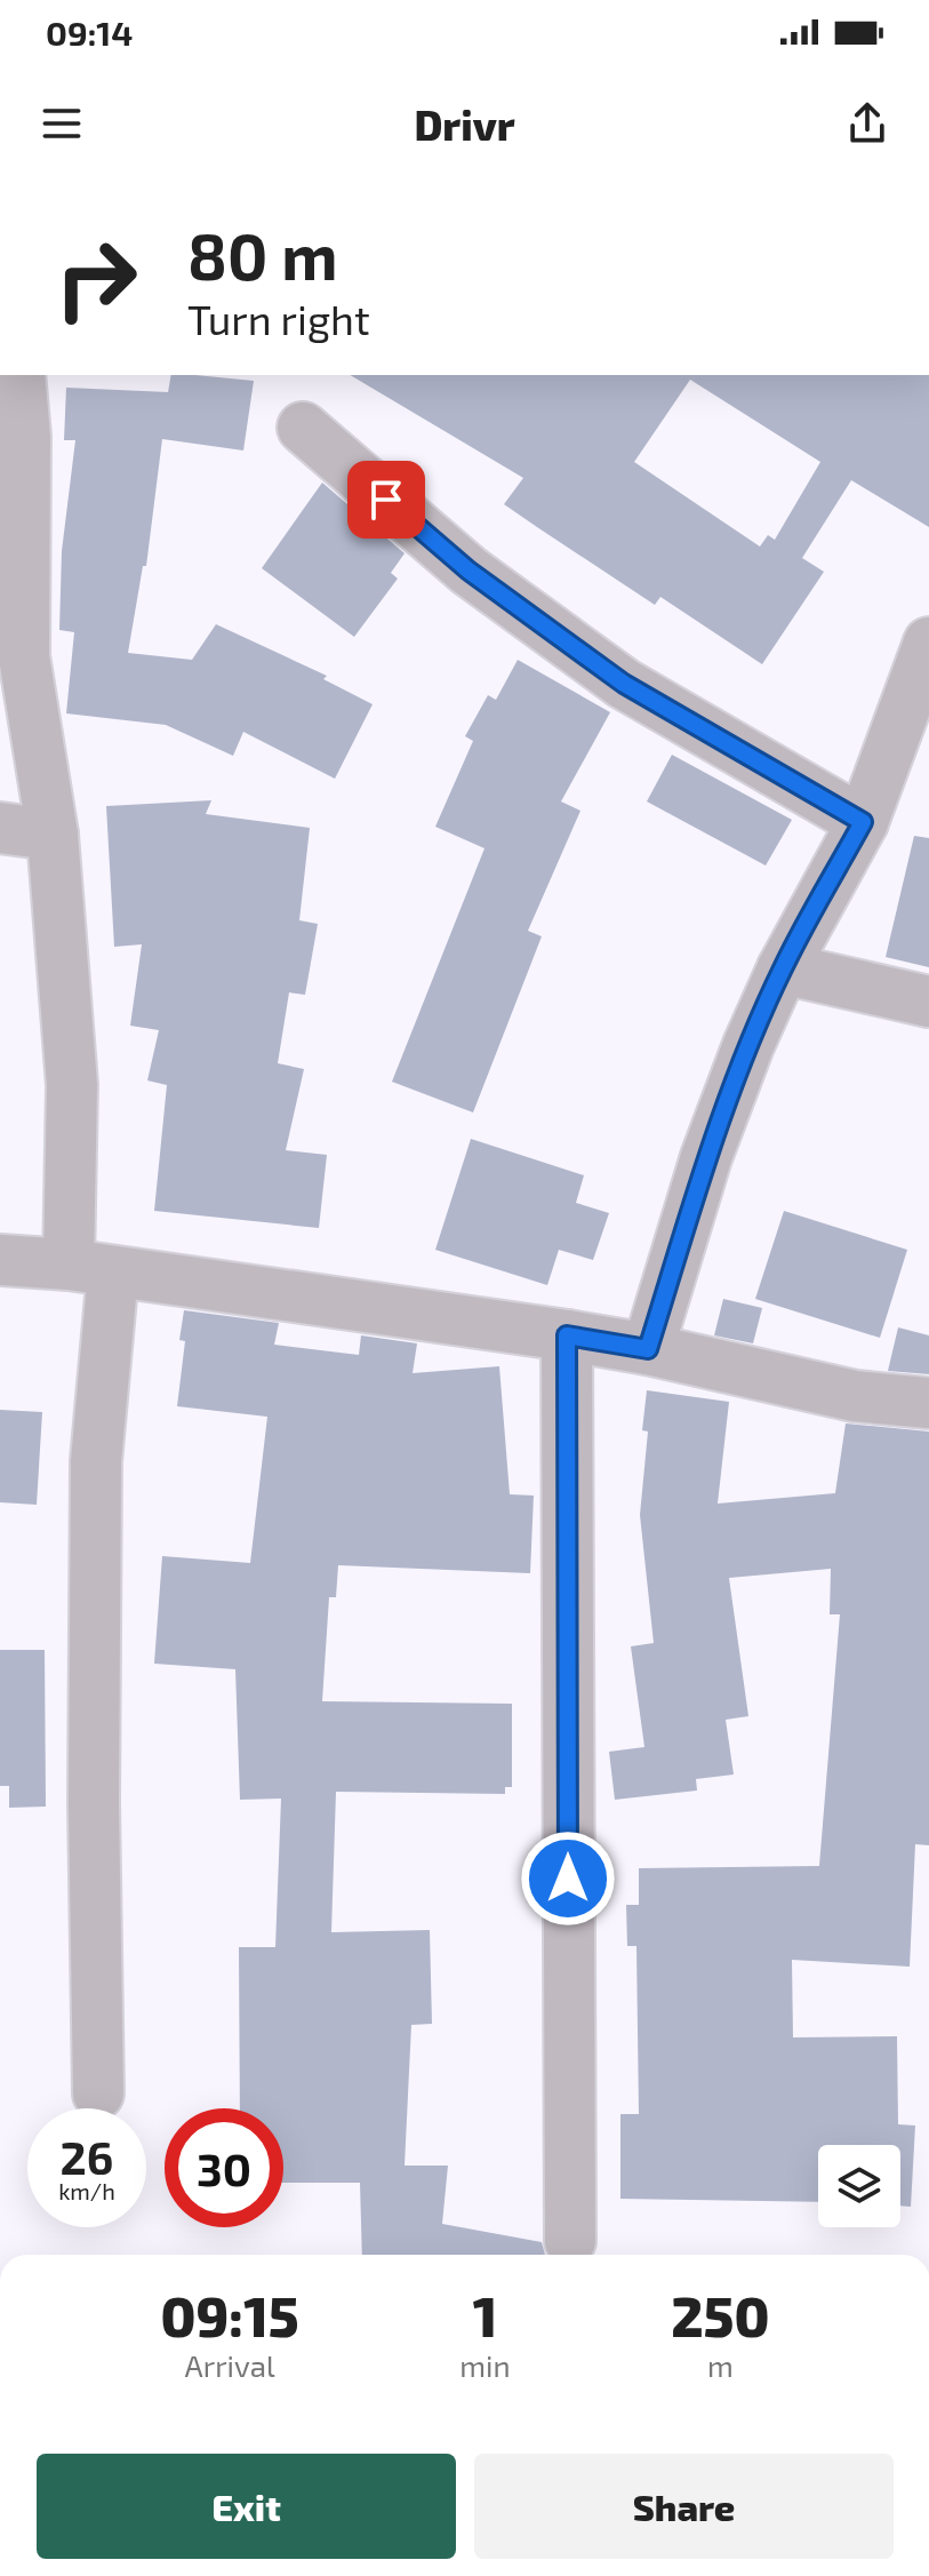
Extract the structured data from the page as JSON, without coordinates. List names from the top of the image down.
{
  "page": {
    "status": "09:14",
    "header": "Drivr",
    "turn": ["80 m", "Turn right"],
    "speed": "26 km/h",
    "limit": "30",
    "eta": [
      "09:15",
      "Arrival",
      "1",
      "min",
      "250",
      "m"
    ],
    "buttons": ["Exit", "Share"]
  }
}
